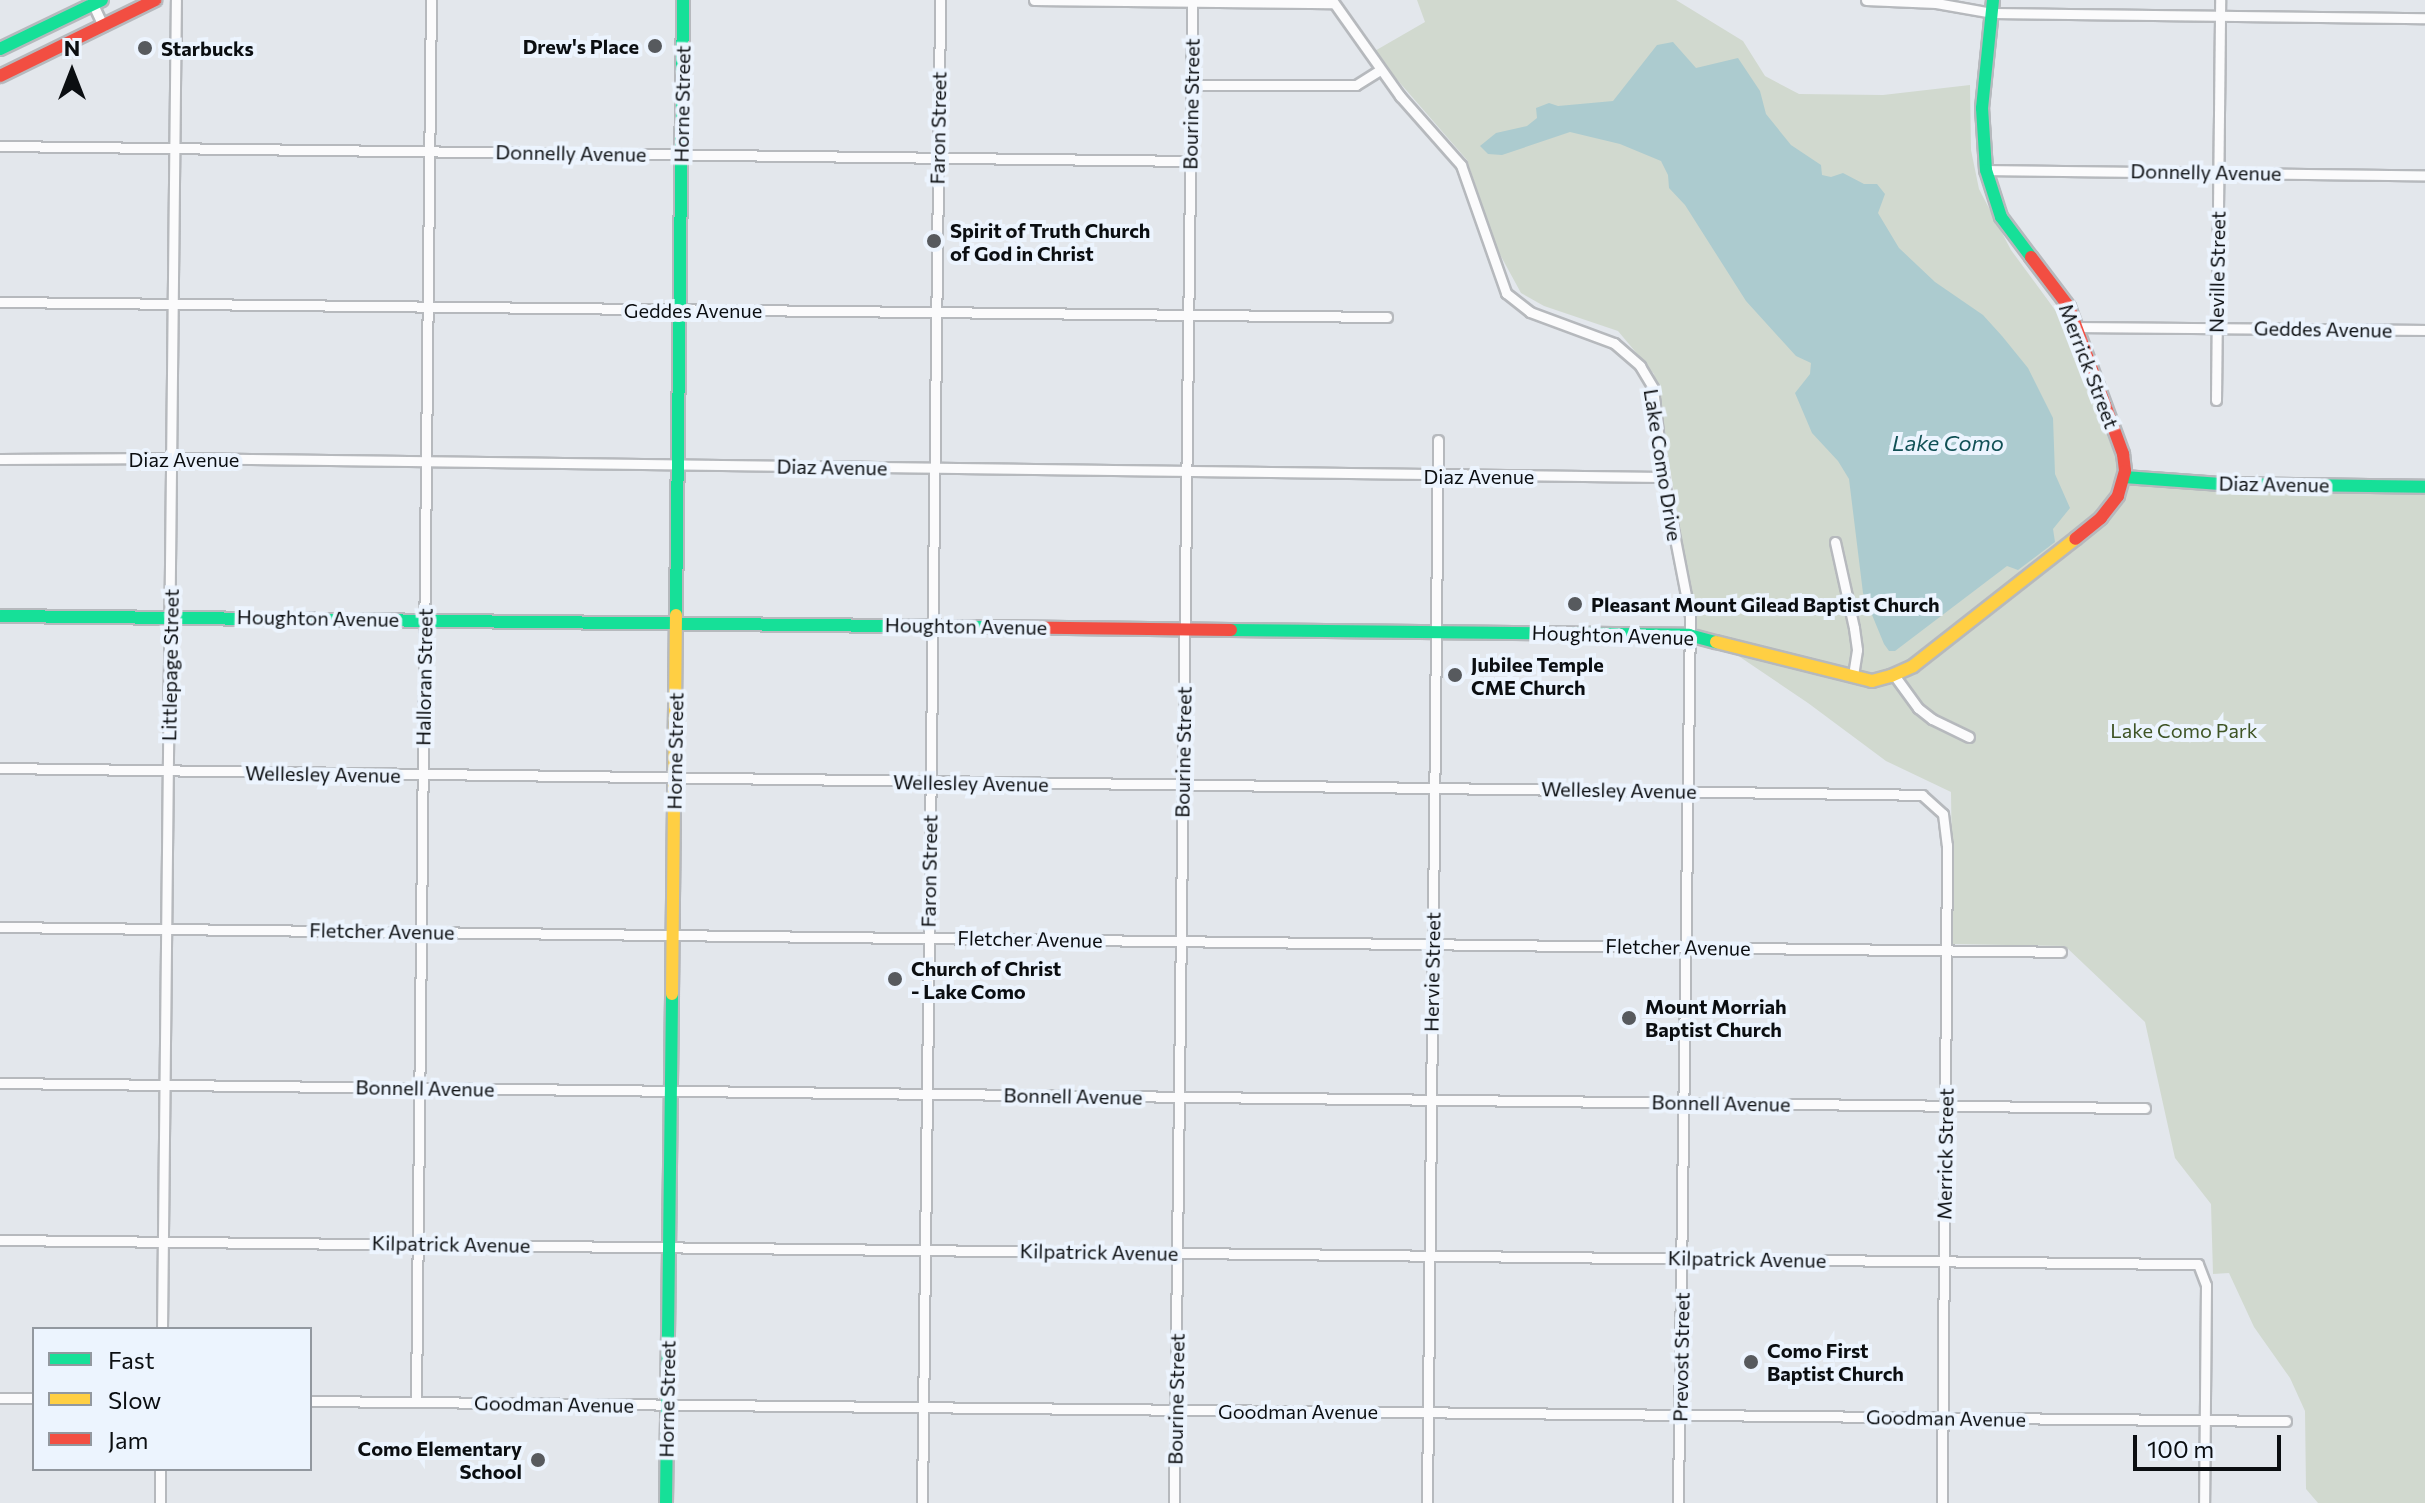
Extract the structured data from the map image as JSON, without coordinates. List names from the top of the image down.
{
  "streets": {
    "street": [
      "Horne Street",
      "Bourine Street",
      "Faron Street",
      "Donnelly Avenue",
      "Neville Street",
      "Geddes Avenue",
      "Merrick Street",
      "Diaz Avenue",
      "Lake Como Drive",
      "Houghton Avenue",
      "Littlepage Street",
      "Halloran Street",
      "Wellesley Avenue",
      "Fletcher Avenue",
      "Hervie Street",
      "Bonnell Avenue",
      "Kilpatrick Avenue",
      "Prevost Street",
      "Goodman Avenue"
    ]
  },
  "crossings": [
    ["Horne Street", "Donnelly Avenue"],
    ["Horne Street", "Geddes Avenue"],
    ["Horne Street", "Diaz Avenue"],
    ["Horne Street", "Houghton Avenue"],
    ["Horne Street", "Wellesley Avenue"],
    ["Horne Street", "Fletcher Avenue"],
    ["Horne Street", "Bonnell Avenue"],
    ["Horne Street", "Kilpatrick Avenue"],
    ["Horne Street", "Goodman Avenue"],
    ["Bourine Street", "Donnelly Avenue"],
    ["Bourine Street", "Geddes Avenue"],
    ["Bourine Street", "Diaz Avenue"],
    ["Bourine Street", "Houghton Avenue"],
    ["Bourine Street", "Wellesley Avenue"],
    ["Bourine Street", "Fletcher Avenue"],
    ["Bourine Street", "Bonnell Avenue"],
    ["Bourine Street", "Kilpatrick Avenue"],
    ["Bourine Street", "Goodman Avenue"],
    ["Faron Street", "Donnelly Avenue"],
    ["Faron Street", "Geddes Avenue"],
    ["Faron Street", "Diaz Avenue"],
    ["Faron Street", "Houghton Avenue"],
    ["Faron Street", "Wellesley Avenue"],
    ["Faron Street", "Fletcher Avenue"],
    ["Faron Street", "Bonnell Avenue"],
    ["Faron Street", "Kilpatrick Avenue"],
    ["Faron Street", "Goodman Avenue"],
    ["Donnelly Avenue", "Neville Street"],
    ["Donnelly Avenue", "Merrick Street"],
    ["Donnelly Avenue", "Littlepage Street"],
    ["Donnelly Avenue", "Halloran Street"],
    ["Neville Street", "Geddes Avenue"],
    ["Geddes Avenue", "Merrick Street"],
    ["Geddes Avenue", "Littlepage Street"],
    ["Geddes Avenue", "Halloran Street"],
    ["Merrick Street", "Diaz Avenue"],
    ["Merrick Street", "Houghton Avenue"],
    ["Merrick Street", "Wellesley Avenue"],
    ["Merrick Street", "Fletcher Avenue"],
    ["Merrick Street", "Bonnell Avenue"],
    ["Merrick Street", "Kilpatrick Avenue"],
    ["Merrick Street", "Goodman Avenue"],
    ["Diaz Avenue", "Lake Como Drive"],
    ["Diaz Avenue", "Houghton Avenue"],
    ["Diaz Avenue", "Littlepage Street"],
    ["Diaz Avenue", "Halloran Street"],
    ["Diaz Avenue", "Hervie Street"],
    ["Lake Como Drive", "Houghton Avenue"],
    ["Lake Como Drive", "Prevost Street"],
    ["Houghton Avenue", "Littlepage Street"],
    ["Houghton Avenue", "Halloran Street"],
    ["Houghton Avenue", "Hervie Street"],
    ["Houghton Avenue", "Prevost Street"],
    ["Littlepage Street", "Wellesley Avenue"],
    ["Littlepage Street", "Fletcher Avenue"],
    ["Littlepage Street", "Bonnell Avenue"],
    ["Littlepage Street", "Kilpatrick Avenue"],
    ["Halloran Street", "Wellesley Avenue"],
    ["Halloran Street", "Fletcher Avenue"],
    ["Halloran Street", "Bonnell Avenue"],
    ["Halloran Street", "Kilpatrick Avenue"],
    ["Halloran Street", "Goodman Avenue"],
    ["Wellesley Avenue", "Hervie Street"],
    ["Wellesley Avenue", "Prevost Street"],
    ["Fletcher Avenue", "Hervie Street"],
    ["Fletcher Avenue", "Prevost Street"],
    ["Hervie Street", "Bonnell Avenue"],
    ["Hervie Street", "Kilpatrick Avenue"],
    ["Hervie Street", "Goodman Avenue"],
    ["Bonnell Avenue", "Prevost Street"],
    ["Kilpatrick Avenue", "Prevost Street"],
    ["Kilpatrick Avenue", "Goodman Avenue"],
    ["Prevost Street", "Goodman Avenue"]
  ],
  "water": ["Lake Como"],
  "parks": ["Lake Como Park"],
  "places": [
    "Drew's Place",
    "Starbucks",
    "Spirit of Truth Church of God in Christ",
    "Pleasant Mount Gilead Baptist Church",
    "Jubilee Temple CME Church",
    "Church of Christ - Lake Como",
    "Mount Morriah Baptist Church",
    "Como First Baptist Church",
    "Como Elementary School"
  ],
  "legend": ["Fast", "Slow", "Jam"],
  "scale_bar": "100 m",
  "north": "top"
}
